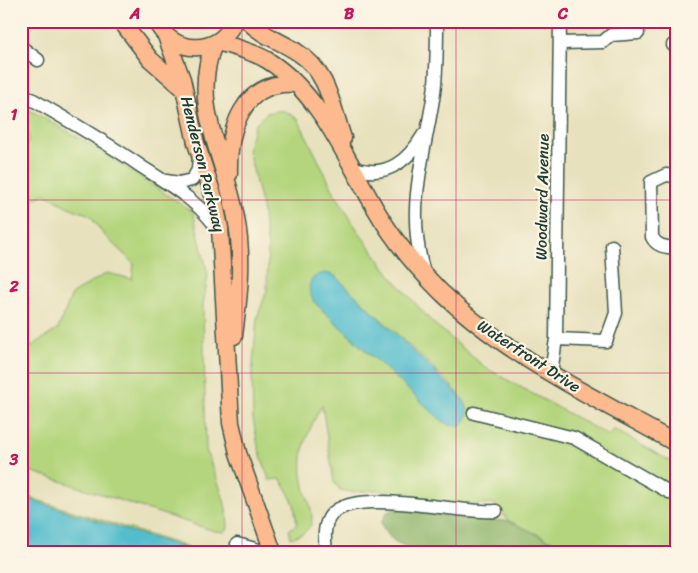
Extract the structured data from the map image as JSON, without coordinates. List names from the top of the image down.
{
  "streets": {
    "main road": ["Henderson Parkway", "Waterfront Drive"],
    "street": ["Woodward Avenue"]
  },
  "crossings": [
    ["Henderson Parkway", "Waterfront Drive"],
    ["Woodward Avenue", "Waterfront Drive"]
  ],
  "grid": {
    "columns": ["A", "B", "C"],
    "rows": ["1", "2", "3"]
  }
}
